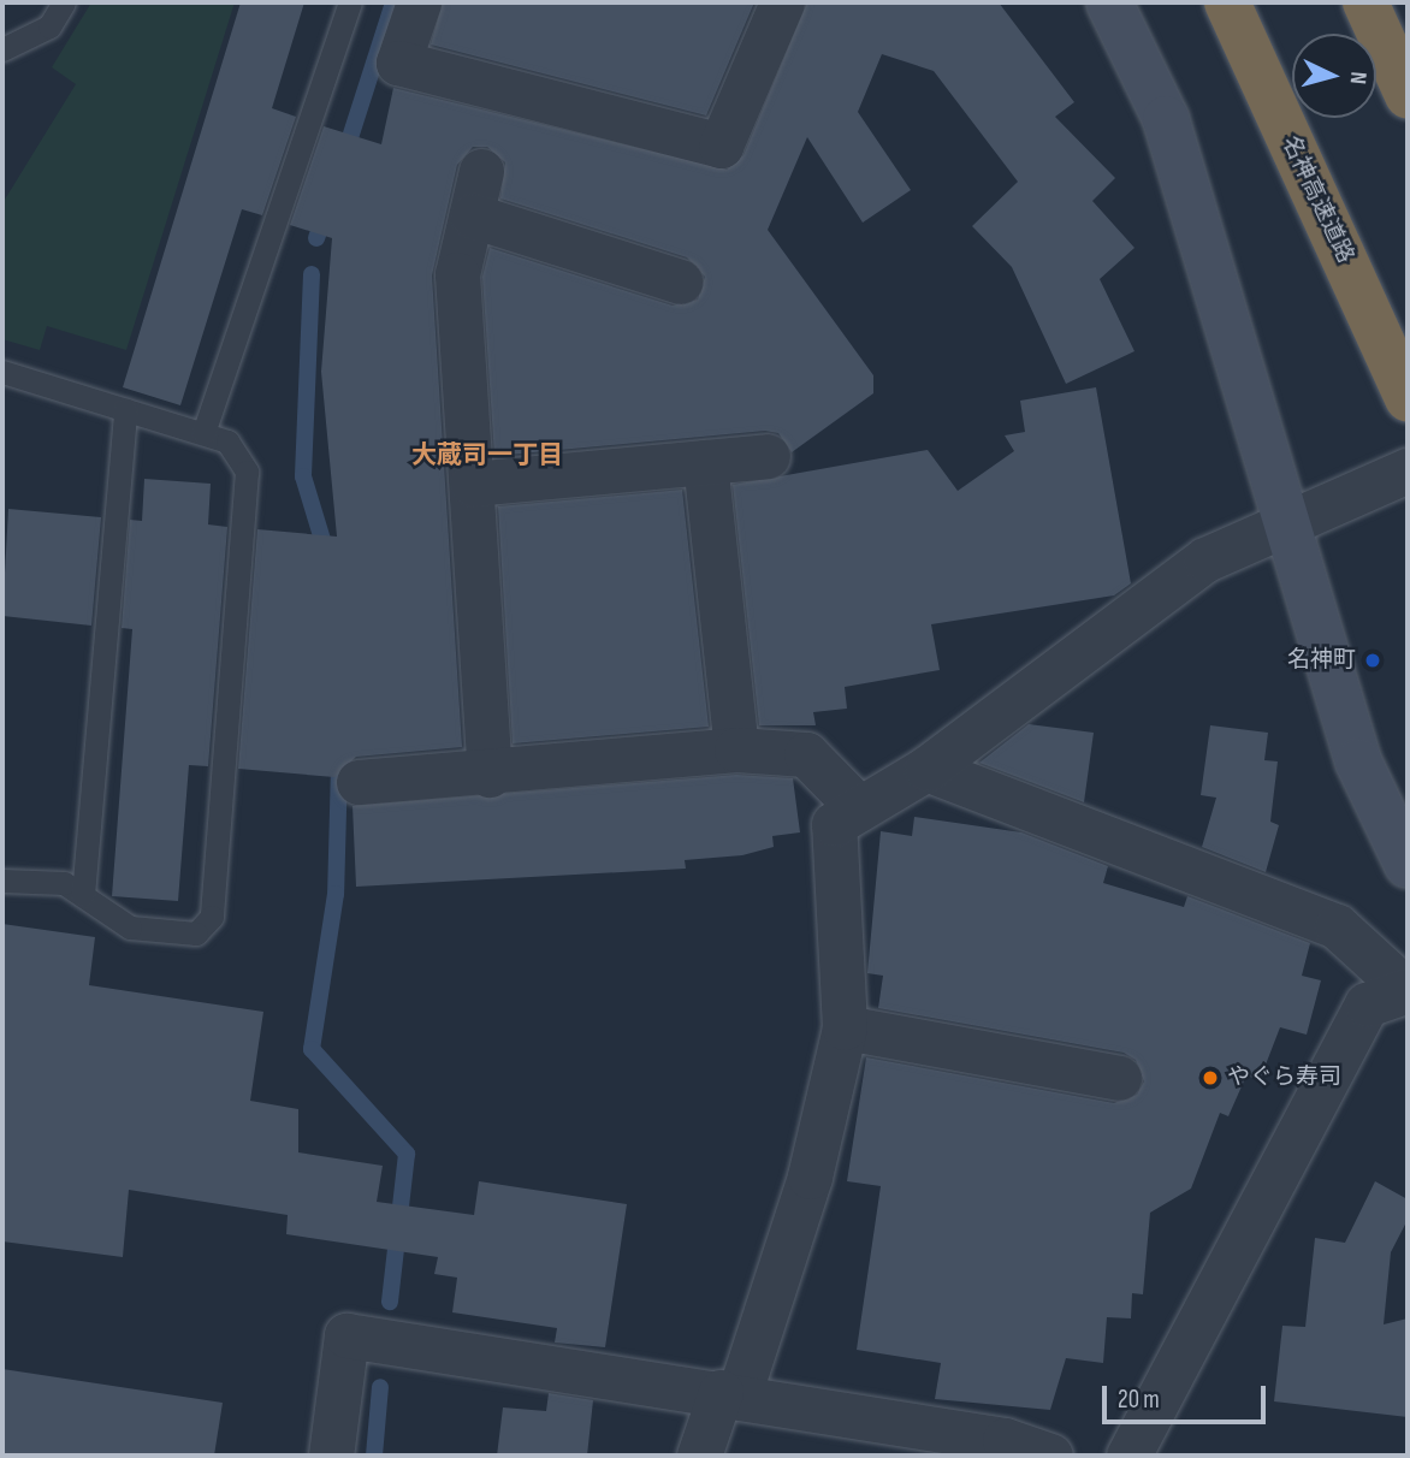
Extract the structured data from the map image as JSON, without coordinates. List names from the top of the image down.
{
  "streets": {
    "highway": ["名神高速道路"]
  },
  "districts": ["大蔵司一丁目"],
  "places": ["名神町", "やぐら寿司"],
  "scale_bar": "20 m",
  "north": "right"
}
